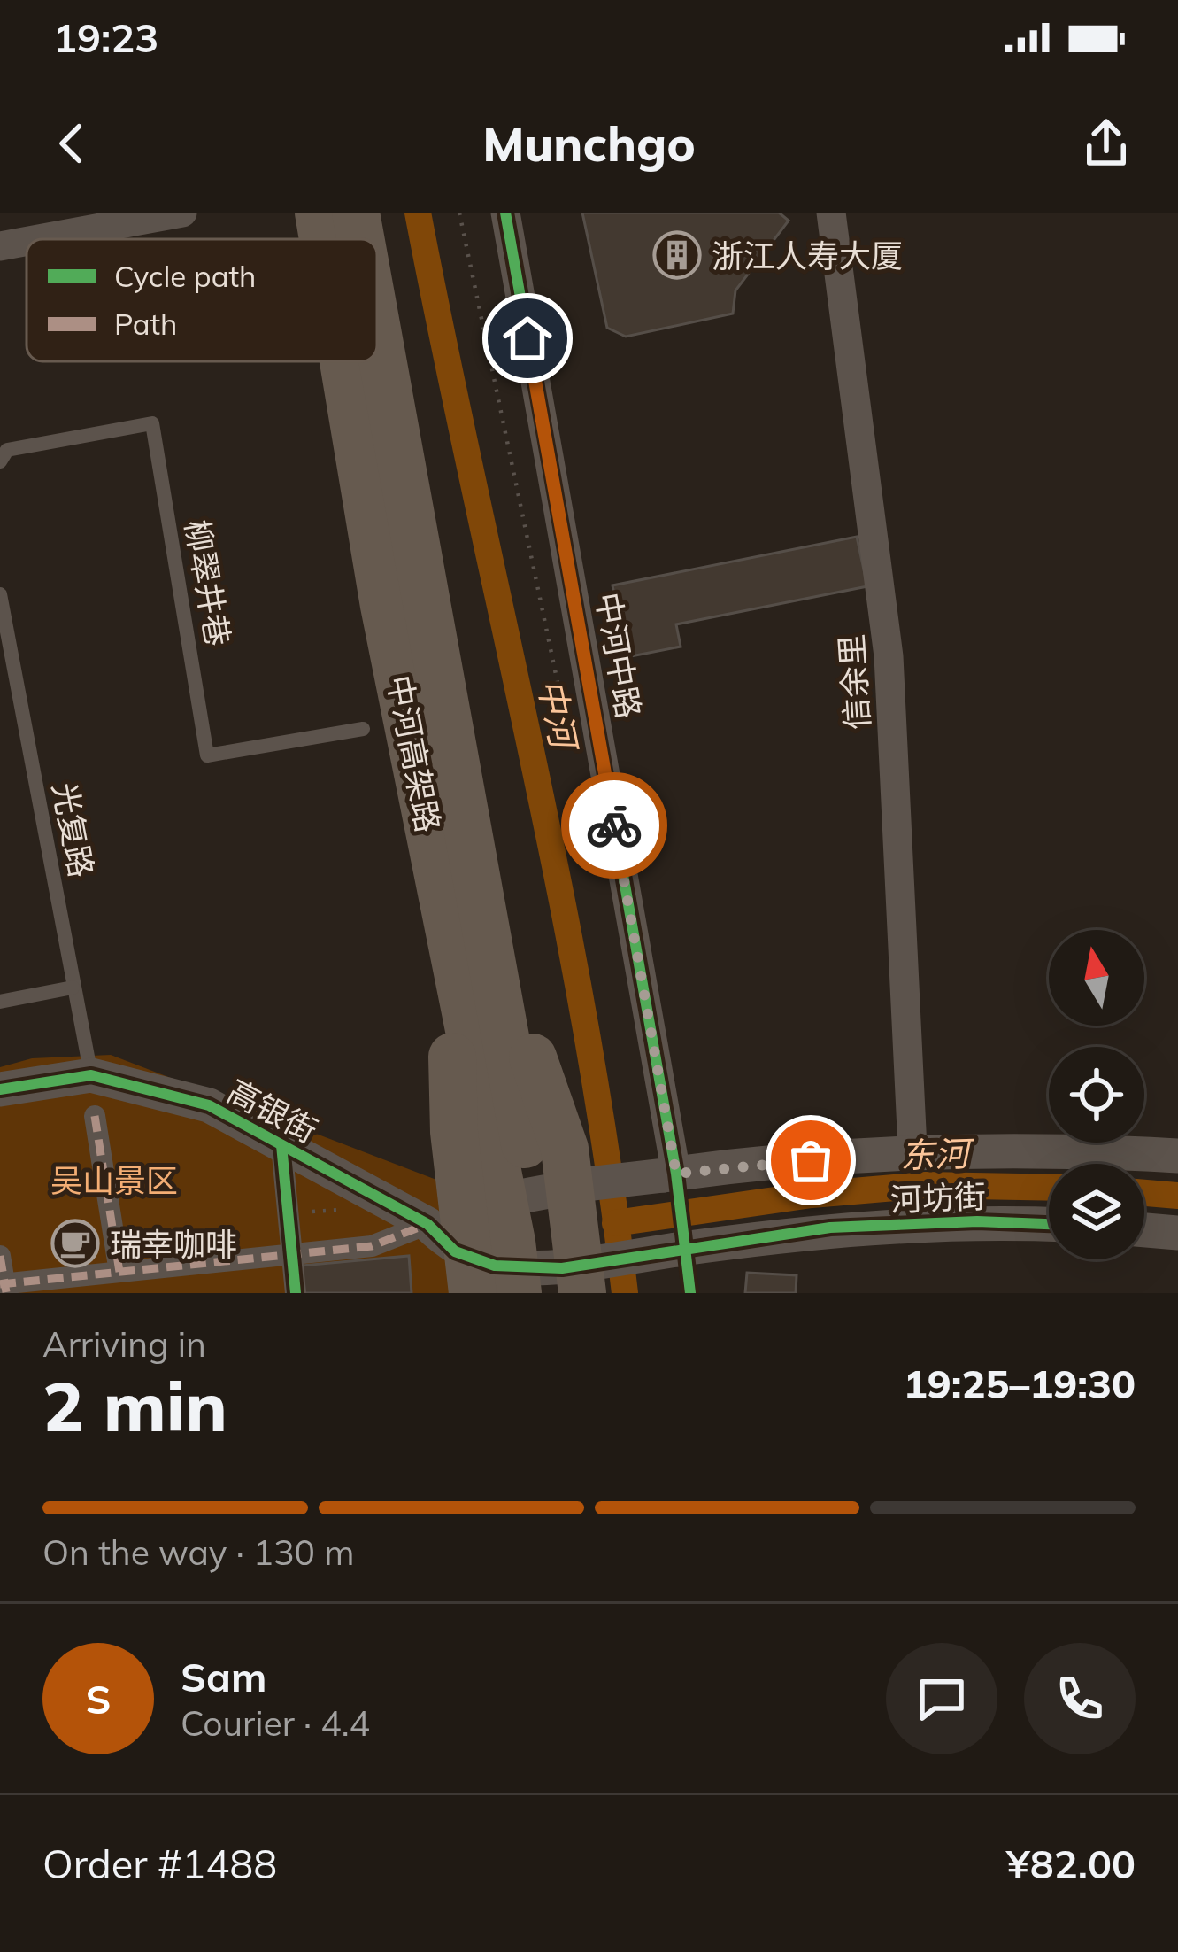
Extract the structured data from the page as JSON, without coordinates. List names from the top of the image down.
{
  "streets": {
    "highway": ["中河高架路"],
    "street": [
      "中河中路",
      "信余里",
      "高银街",
      "河坊街"
    ],
    "lane": ["柳翠井巷", "光复路"]
  },
  "crossings": [
    ["中河中路", "河坊街"],
    ["信余里", "河坊街"],
    ["光复路", "高银街"],
    ["高银街", "河坊街"]
  ],
  "water": ["中河", "东河"],
  "parks": ["吴山景区"],
  "places": {
    "building": ["浙江人寿大厦"],
    "cafe": ["瑞幸咖啡"]
  },
  "legend": ["Cycle path", "Path"],
  "north": "top",
  "page": {
    "status": "19:23",
    "header": "Munchgo",
    "heading": ["2 min", "Arriving in", "19:25–19:30"],
    "panel": [
      "Sam",
      "Courier · 4.4",
      "Order #1488",
      "¥82.00"
    ],
    "bar": "On the way · 130 m",
    "round": "S"
  }
}
